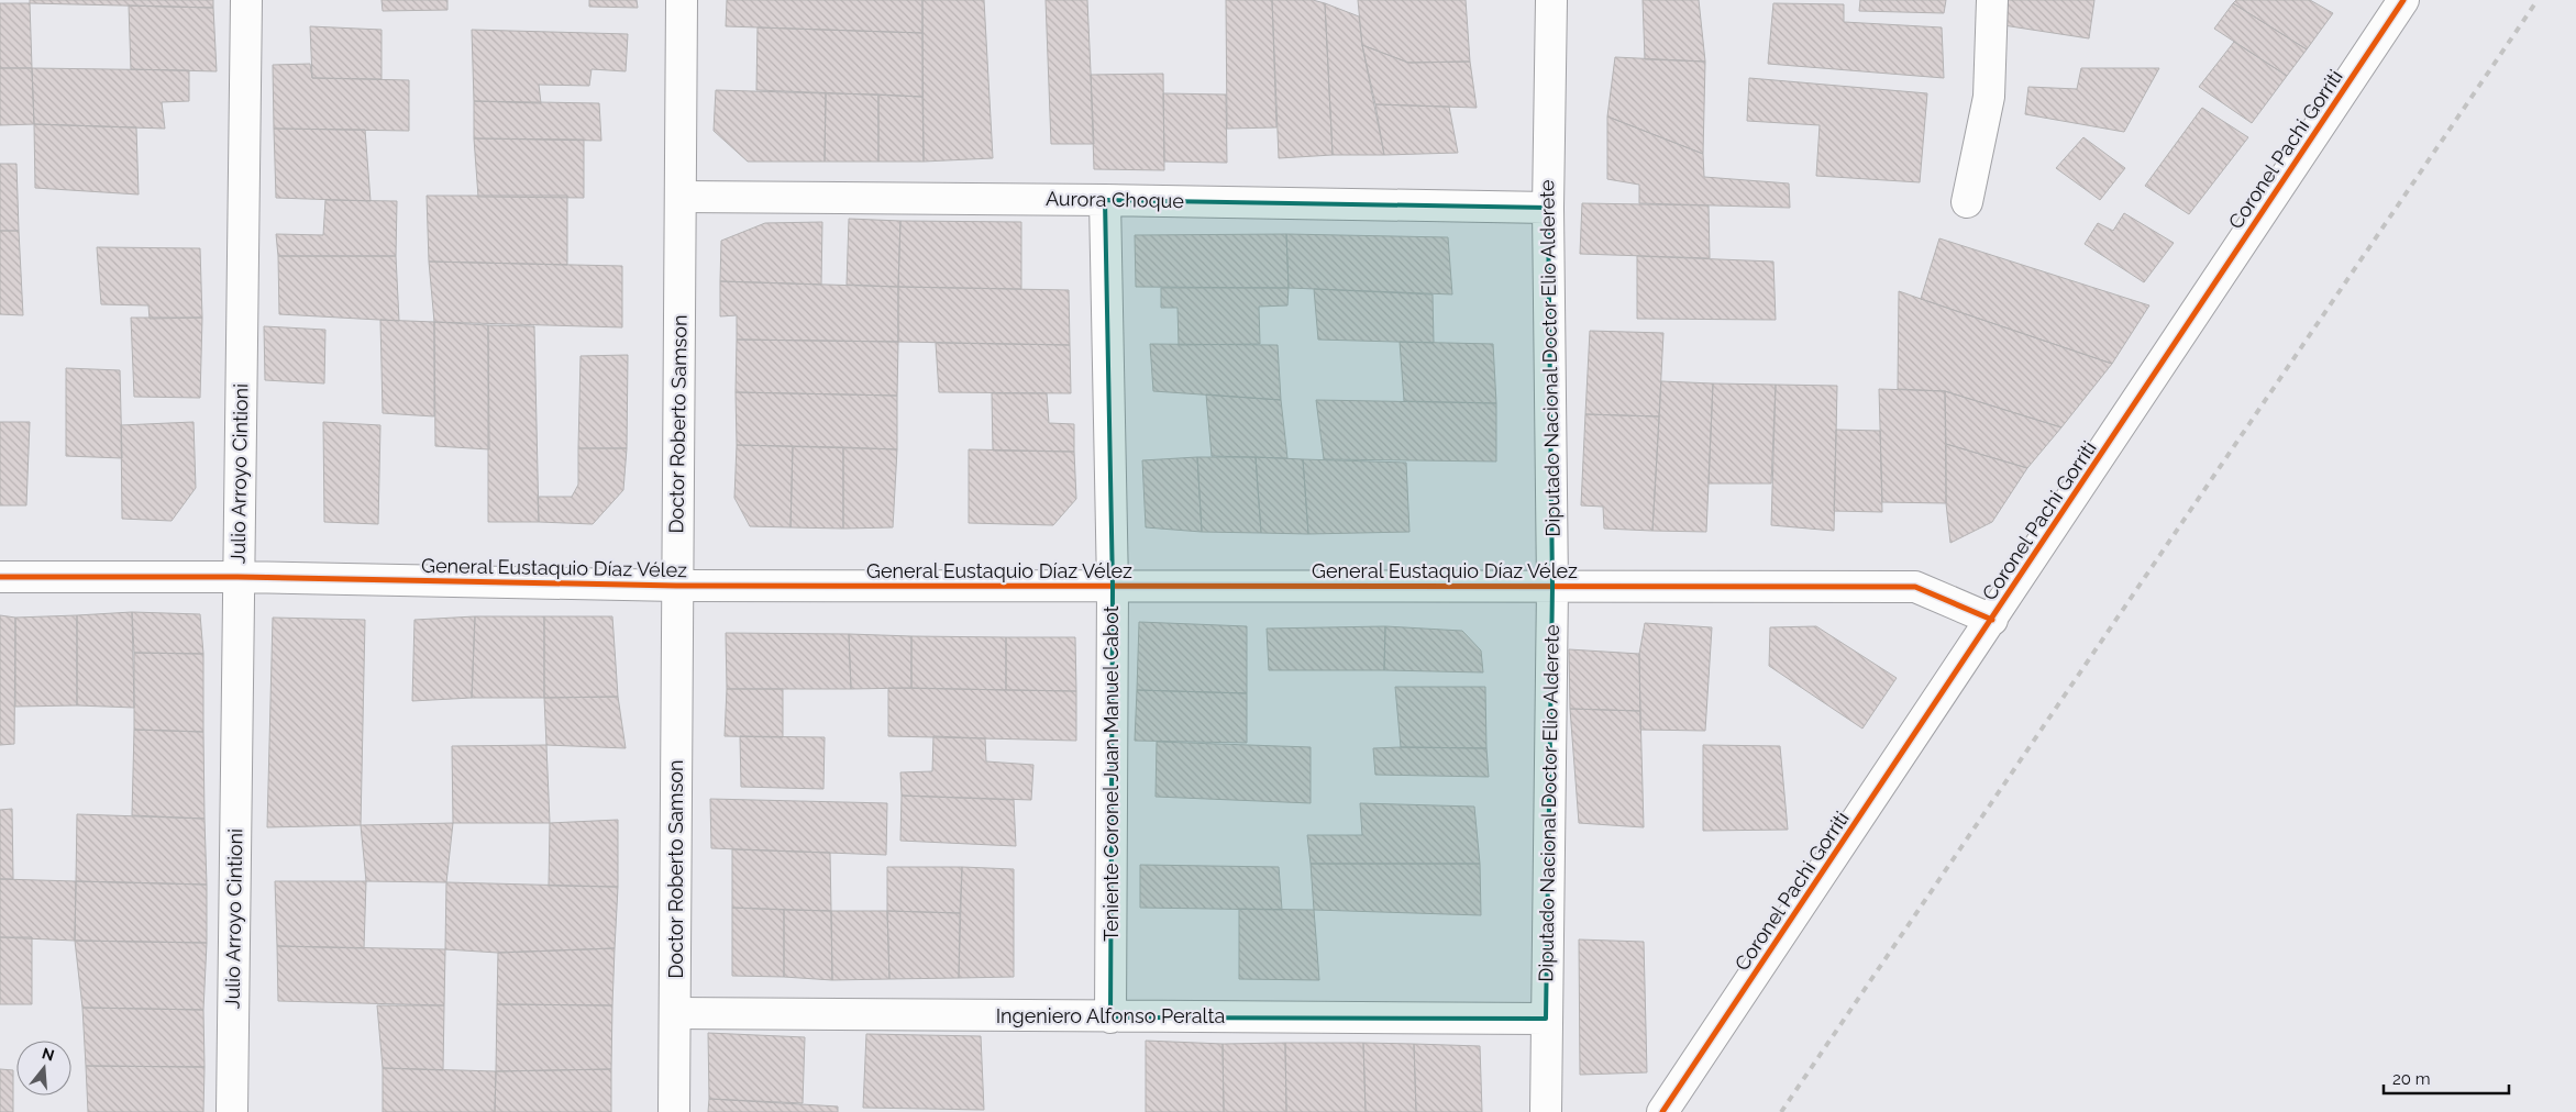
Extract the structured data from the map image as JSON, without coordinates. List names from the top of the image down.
{
  "streets": {
    "street": [
      "Coronel Pachi Gorriti",
      "Aurora Choque",
      "Diputado Nacional Doctor Elio Alderete",
      "Doctor Roberto Samson",
      "Julio Arroyo Cintioni",
      "General Eustaquio Díaz Vélez",
      "Teniente Coronel Juan Manuel Cabot",
      "Ingeniero Alfonso Peralta"
    ]
  },
  "crossings": [
    ["Coronel Pachi Gorriti", "General Eustaquio Díaz Vélez"],
    ["Aurora Choque", "Diputado Nacional Doctor Elio Alderete"],
    ["Aurora Choque", "Doctor Roberto Samson"],
    ["Aurora Choque", "Teniente Coronel Juan Manuel Cabot"],
    ["Diputado Nacional Doctor Elio Alderete", "General Eustaquio Díaz Vélez"],
    ["Diputado Nacional Doctor Elio Alderete", "Ingeniero Alfonso Peralta"],
    ["Doctor Roberto Samson", "General Eustaquio Díaz Vélez"],
    ["Doctor Roberto Samson", "Ingeniero Alfonso Peralta"],
    ["Julio Arroyo Cintioni", "General Eustaquio Díaz Vélez"],
    ["General Eustaquio Díaz Vélez", "Teniente Coronel Juan Manuel Cabot"],
    ["Teniente Coronel Juan Manuel Cabot", "Ingeniero Alfonso Peralta"]
  ],
  "scale_bar": "20 m",
  "north": "top"
}
